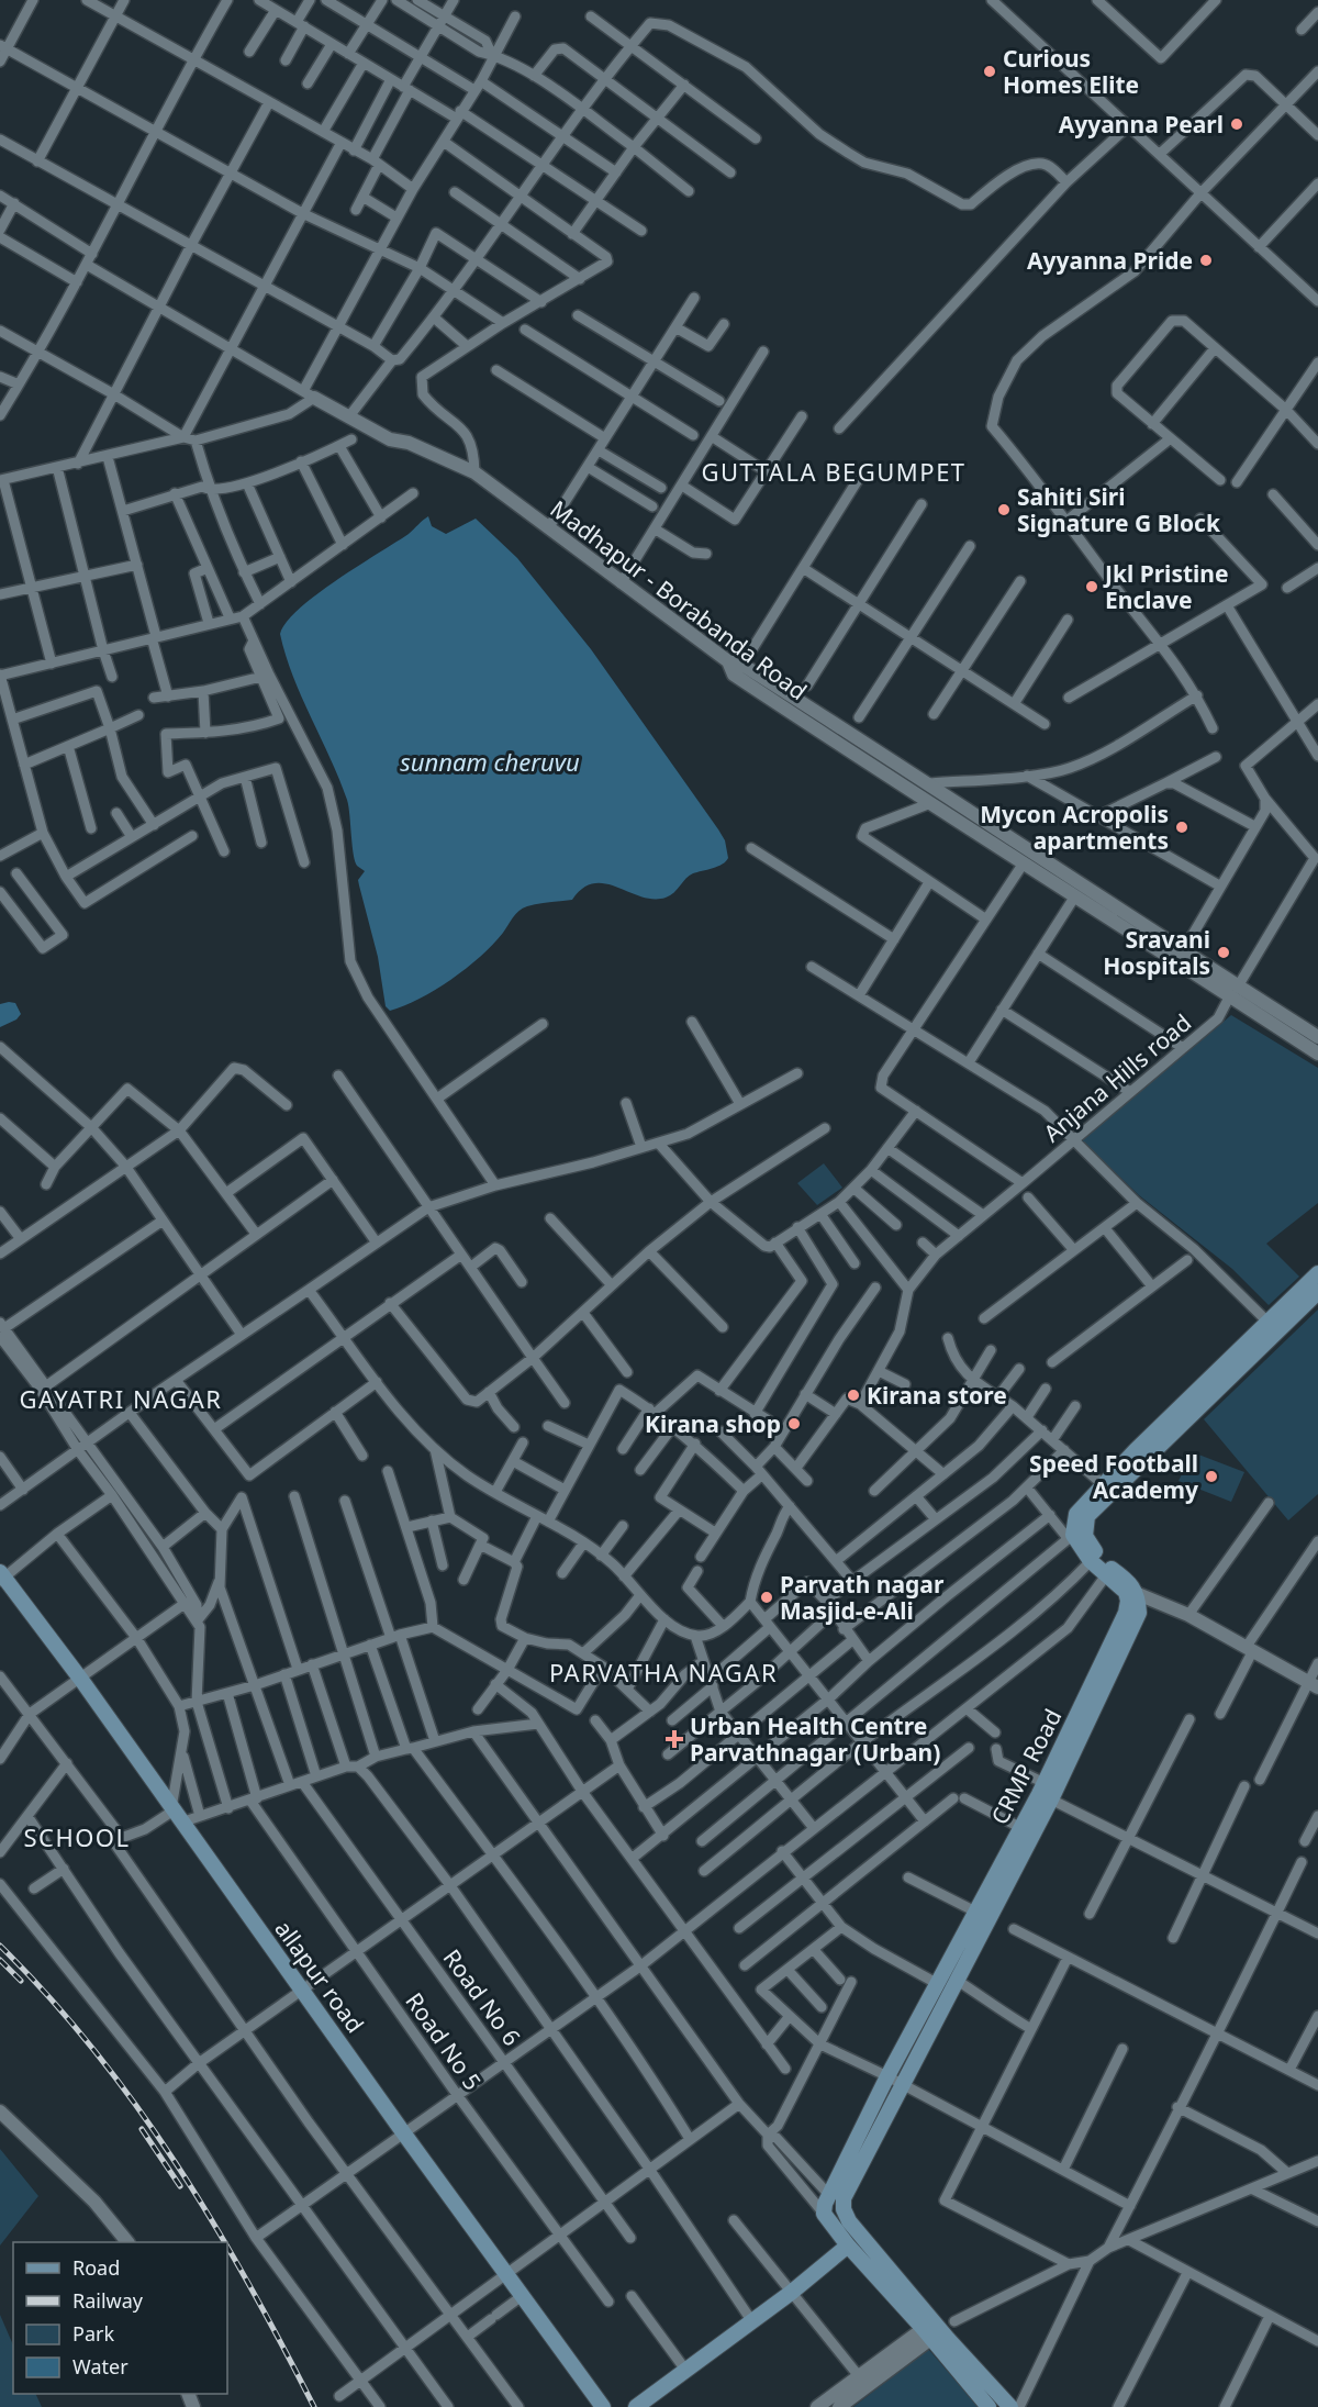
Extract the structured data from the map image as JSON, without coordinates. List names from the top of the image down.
{
  "streets": {
    "main road": ["CRMP Road", "allapur road"],
    "street": [
      "Madhapur - Borabanda Road",
      "Anjana Hills road",
      "Road No 6",
      "Road No 5"
    ]
  },
  "crossings": [
    ["Madhapur - Borabanda Road", "Anjana Hills road"]
  ],
  "districts": [
    "GUTTALA BEGUMPET",
    "GAYATRI NAGAR",
    "PARVATHA NAGAR",
    "SCHOOL"
  ],
  "water": ["sunnam cheruvu"],
  "places": {
    "other": [
      "Curious Homes Elite",
      "Ayyanna Pearl",
      "Ayyanna Pride",
      "Sahiti Siri Signature G Block",
      "Jkl Pristine Enclave",
      "Mycon Acropolis apartments",
      "Sravani Hospitals",
      "Kirana store",
      "Kirana shop",
      "Speed Football Academy",
      "Parvath nagar Masjid-e-Ali"
    ],
    "health": ["Urban Health Centre Parvathnagar (Urban)"]
  },
  "legend": [
    "Road",
    "Railway",
    "Park",
    "Water"
  ]
}
